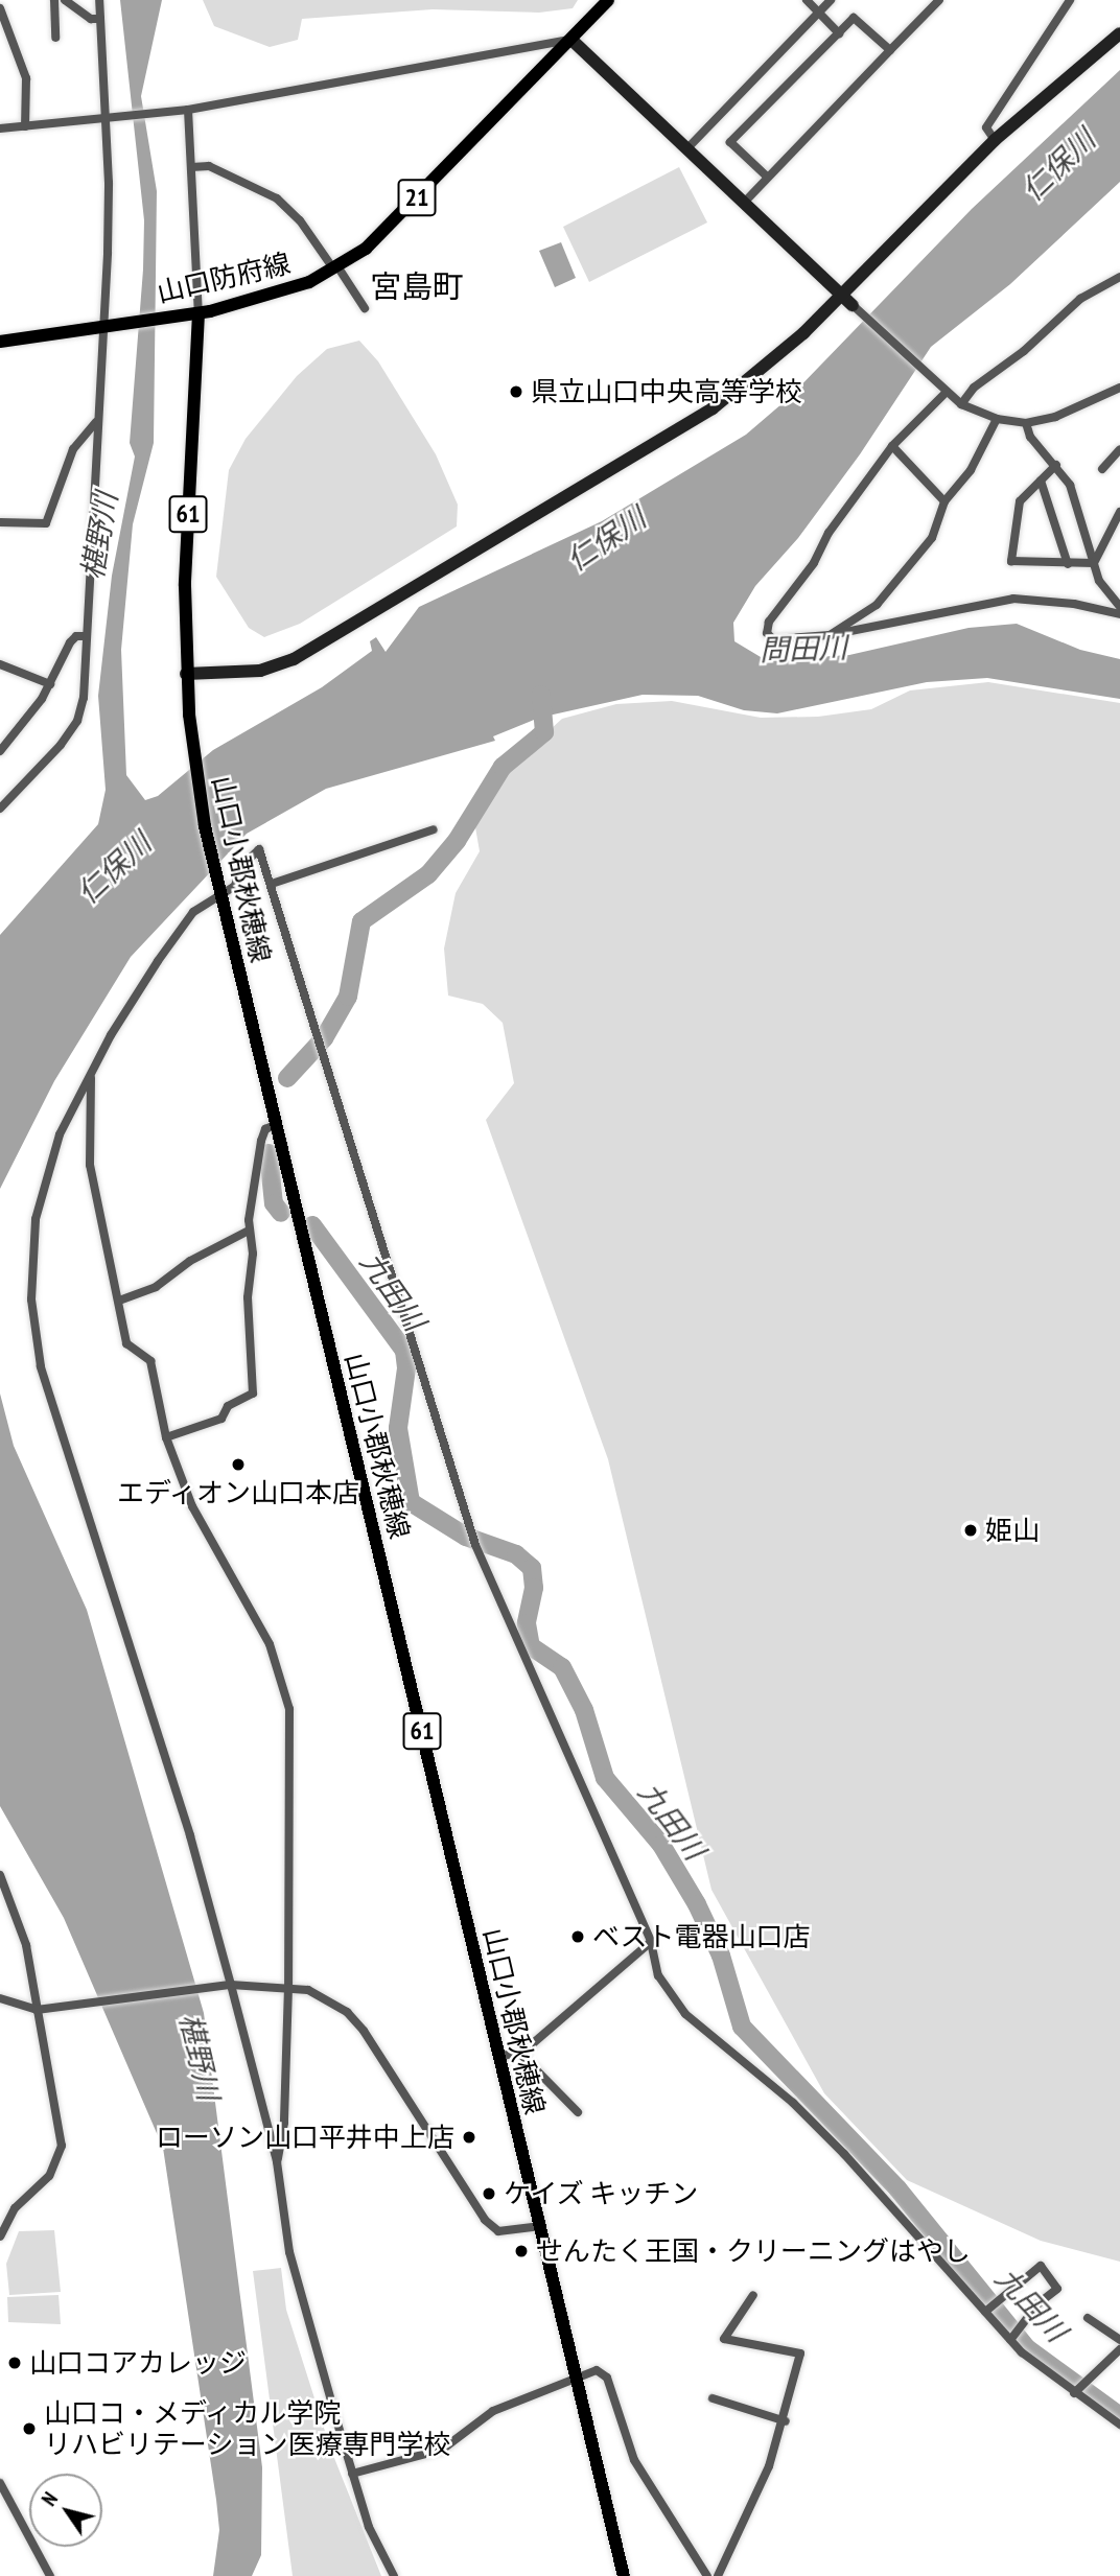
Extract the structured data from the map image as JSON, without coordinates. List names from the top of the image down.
{
  "streets": {
    "main road": [
      "21",
      "山口防府線",
      "61",
      "山口小郡秋穂線"
    ]
  },
  "crossings": [
    ["山口防府線", "山口小郡秋穂線"]
  ],
  "districts": ["宮島町"],
  "water": [
    "仁保川",
    "椹野川",
    "問田川",
    "九田川"
  ],
  "places": [
    "県立山口中央高等学校",
    "エディオン山口本店",
    "姫山",
    "ベスト電器山口店",
    "ローソン山口平井中上店",
    "ケイズ キッチン",
    "せんたく王国・クリーニングはやし",
    "山口コアカレッジ",
    "山口コ・メディカル学院 リハビリテーション医療専門学校"
  ],
  "north": "top left"
}
